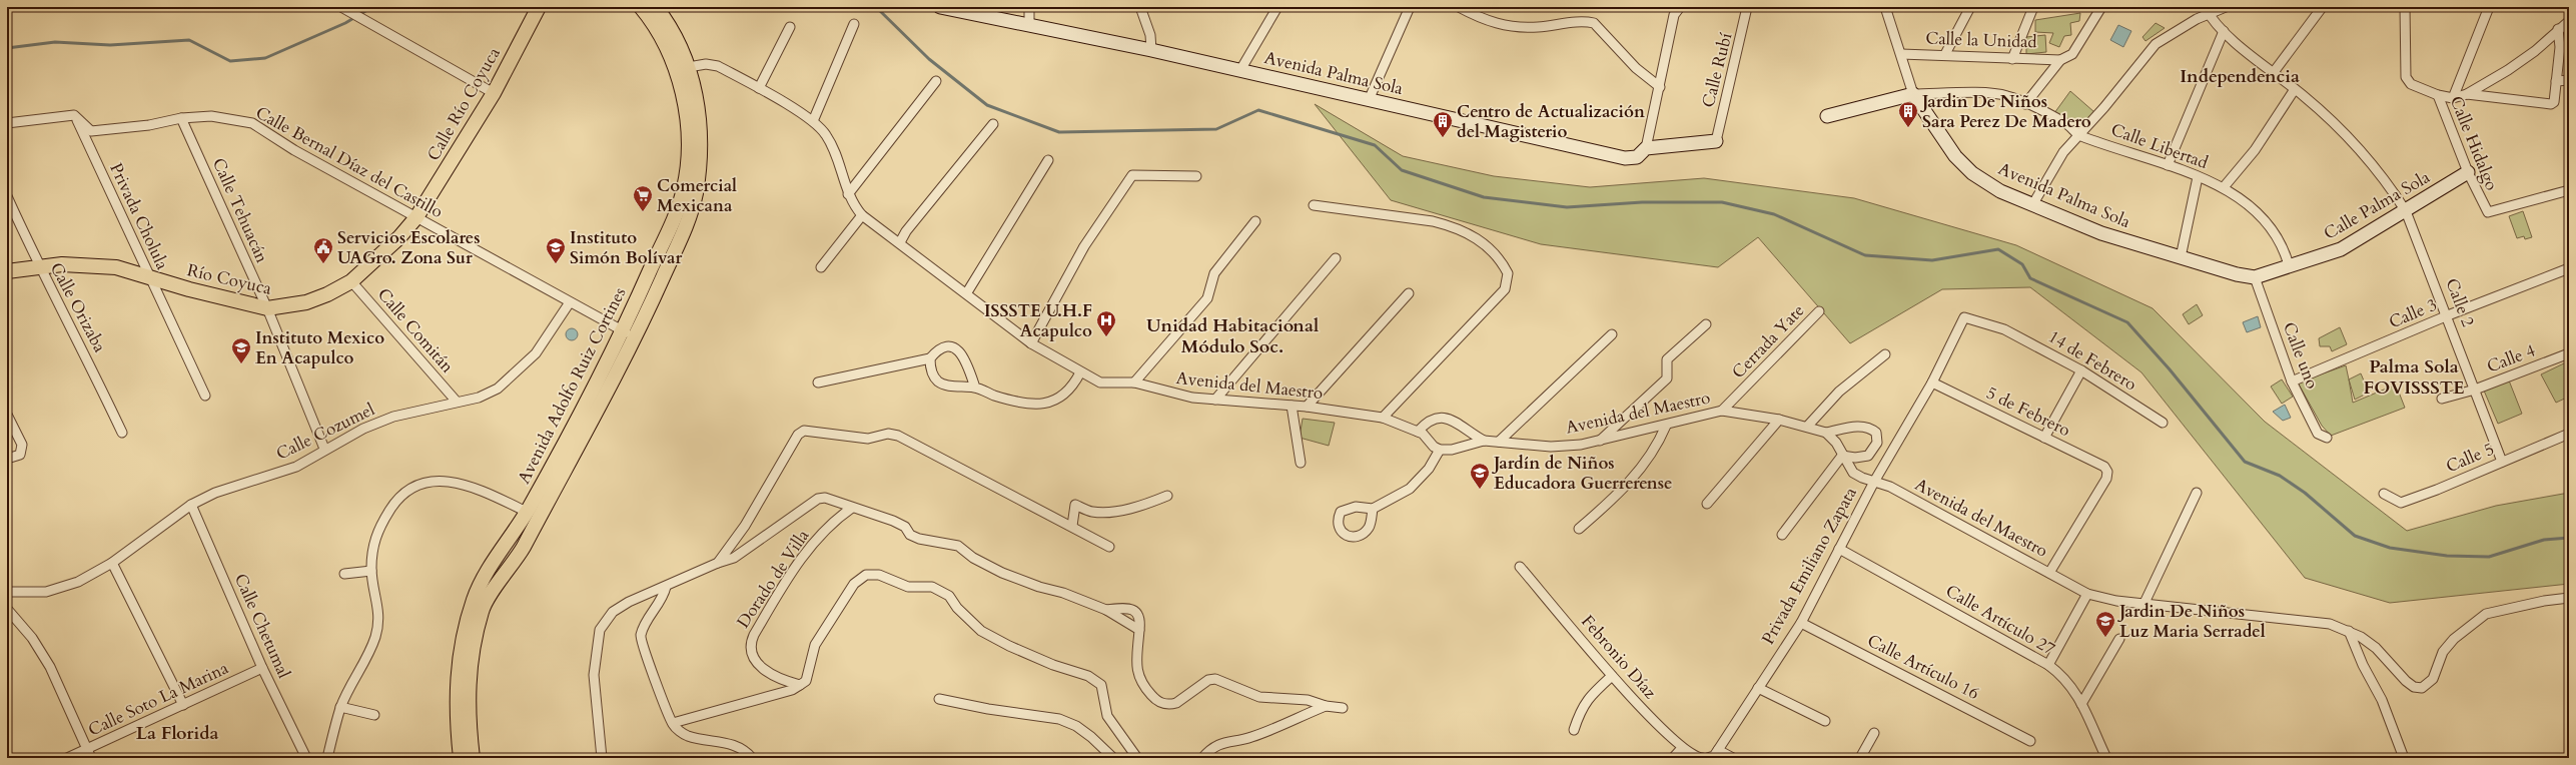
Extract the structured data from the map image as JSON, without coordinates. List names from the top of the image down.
{
  "streets": {
    "main road": ["Calle Río Coyuca", "Río Coyuca", "Avenida Adolfo Ruiz Cortines"],
    "street": [
      "Calle la Unidad",
      "Calle Rubí",
      "Avenida Palma Sola",
      "Calle Hidalgo",
      "Calle Libertad",
      "Calle Bernal Díaz del Castillo",
      "Calle Palma Sola",
      "Calle Tehuacán",
      "Privada Cholula",
      "Calle 2",
      "Calle Orizaba",
      "Calle 3",
      "Calle Comitán",
      "Cerrada Yate",
      "Calle uno",
      "Calle 4",
      "14 de Febrero",
      "Avenida del Maestro",
      "5 de Febrero",
      "Calle Cozumel",
      "Calle 5",
      "Privada Emiliano Zapata",
      "Dorado de Villa",
      "Calle Artículo 27",
      "Calle Chetumal",
      "Febronio Díaz",
      "Calle Artículo 16",
      "Calle Soto La Marina"
    ]
  },
  "crossings": [
    ["Calle la Unidad", "Calle Libertad"],
    ["Calle Rubí", "Avenida Palma Sola"],
    ["Avenida Palma Sola", "Calle Libertad"],
    ["Avenida Palma Sola", "Calle Palma Sola"],
    ["Avenida Palma Sola", "Calle uno"],
    ["Calle Río Coyuca", "Calle Bernal Díaz del Castillo"],
    ["Calle Río Coyuca", "Río Coyuca"],
    ["Calle Hidalgo", "Calle Palma Sola"],
    ["Calle Libertad", "Calle Palma Sola"],
    ["Calle Bernal Díaz del Castillo", "Calle Tehuacán"],
    ["Calle Bernal Díaz del Castillo", "Privada Cholula"],
    ["Calle Bernal Díaz del Castillo", "Río Coyuca"],
    ["Calle Bernal Díaz del Castillo", "Avenida Adolfo Ruiz Cortines"],
    ["Calle Bernal Díaz del Castillo", "Calle Cozumel"],
    ["Calle Palma Sola", "Calle 2"],
    ["Calle Palma Sola", "Calle uno"],
    ["Calle Tehuacán", "Río Coyuca"],
    ["Calle Tehuacán", "Calle Cozumel"],
    ["Privada Cholula", "Río Coyuca"],
    ["Río Coyuca", "Calle Orizaba"],
    ["Río Coyuca", "Calle Comitán"],
    ["Calle 2", "Calle 3"],
    ["Calle 2", "Calle 4"],
    ["Calle 2", "Calle 5"],
    ["Calle 3", "Calle uno"],
    ["Calle Comitán", "Calle Cozumel"],
    ["Cerrada Yate", "Avenida del Maestro"],
    ["14 de Febrero", "5 de Febrero"],
    ["14 de Febrero", "Privada Emiliano Zapata"],
    ["Avenida Adolfo Ruiz Cortines", "Avenida del Maestro"],
    ["Avenida del Maestro", "5 de Febrero"],
    ["Avenida del Maestro", "Privada Emiliano Zapata"],
    ["5 de Febrero", "Privada Emiliano Zapata"],
    ["Calle Cozumel", "Calle Chetumal"],
    ["Privada Emiliano Zapata", "Calle Artículo 27"],
    ["Privada Emiliano Zapata", "Calle Artículo 16"],
    ["Calle Chetumal", "Calle Soto La Marina"]
  ],
  "districts": [
    "Independencia",
    "Unidad Habitacional Módulo Soc.",
    "Palma Sola FOVISSSTE",
    "La Florida"
  ],
  "places": {
    "building": ["Jardin De Niños Sara Perez De Madero", "Centro de Actualización del Magisterio"],
    "supermarket": ["Comercial Mexicana"],
    "public building": ["Servicios Escolares UAGro. Zona Sur"],
    "school or university": [
      "Instituto Simón Bolívar",
      "Instituto Mexico En Acapulco",
      "Jardín de Niños Educadora Guerrerense",
      "Jardin De Niños Luz Maria Serradel"
    ],
    "hospital": ["ISSSTE U.H.F Acapulco"]
  }
}
